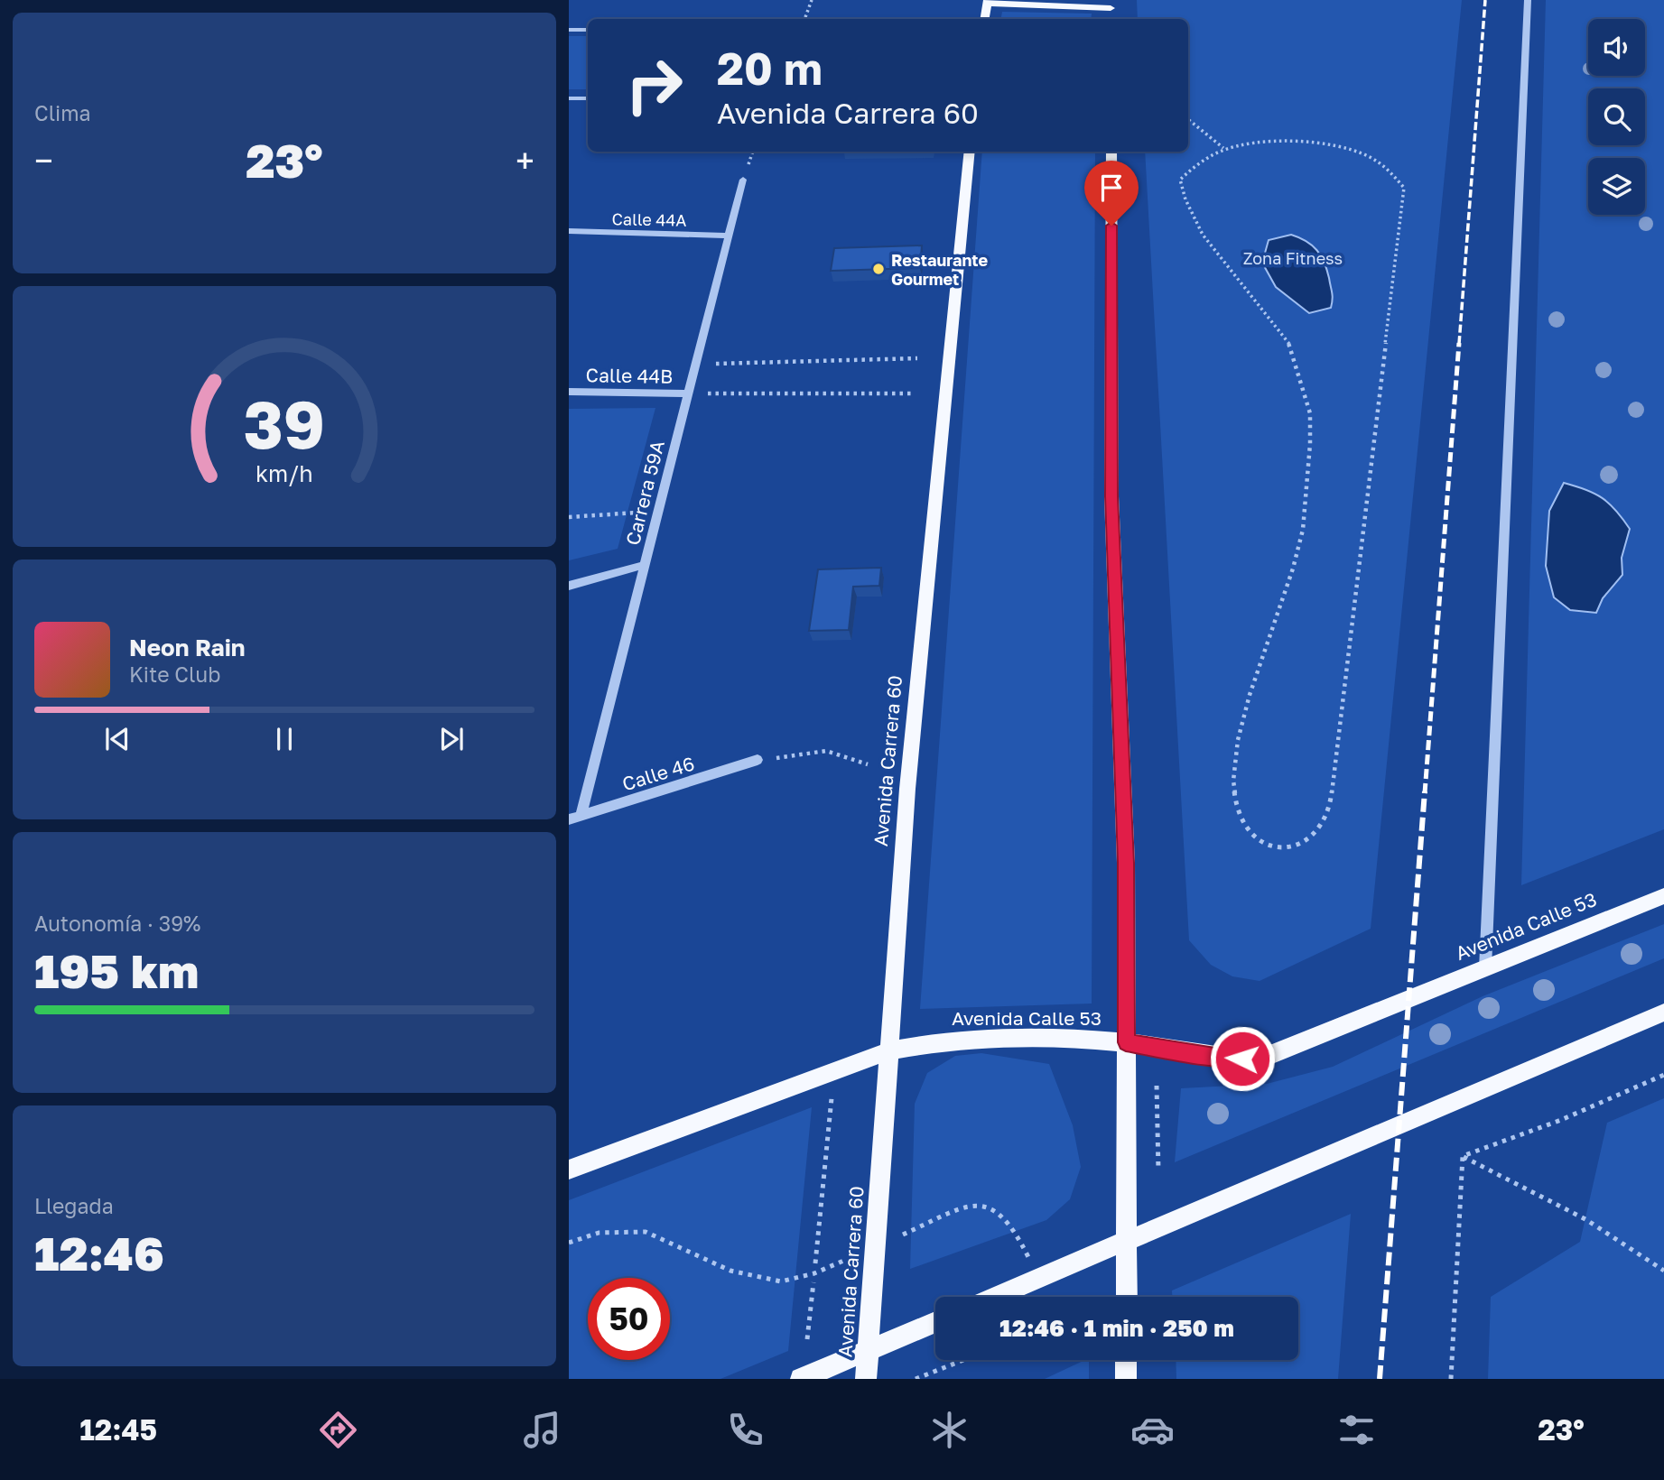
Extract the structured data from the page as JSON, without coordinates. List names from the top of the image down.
{
  "streets": {
    "main road": ["Avenida Carrera 60", "Avenida Calle 53"],
    "street": [
      "Calle 44A",
      "Calle 44B",
      "Carrera 59A",
      "Calle 46"
    ]
  },
  "crossings": [
    ["Calle 44A", "Carrera 59A"],
    ["Calle 44B", "Carrera 59A"],
    ["Carrera 59A", "Calle 46"],
    ["Avenida Carrera 60", "Avenida Calle 53"]
  ],
  "parks": ["Zona Fitness"],
  "places": ["Restaurante Gourmet"],
  "page": {
    "tile": [
      "Clima",
      ["Autonomía · 39%", "195 km"],
      ["Llegada", "12:46"]
    ],
    "turn": ["20 m", "Avenida Carrera 60"],
    "heat": ["−", "23°", "+"],
    "song": ["Neon Rain", "Kite Club"],
    "limit": "50",
    "trip": "12:46 · 1 min · 250 m",
    "tabs": ["12:45", "23°"],
    "gauge": ["39", "km/h"]
  }
}
